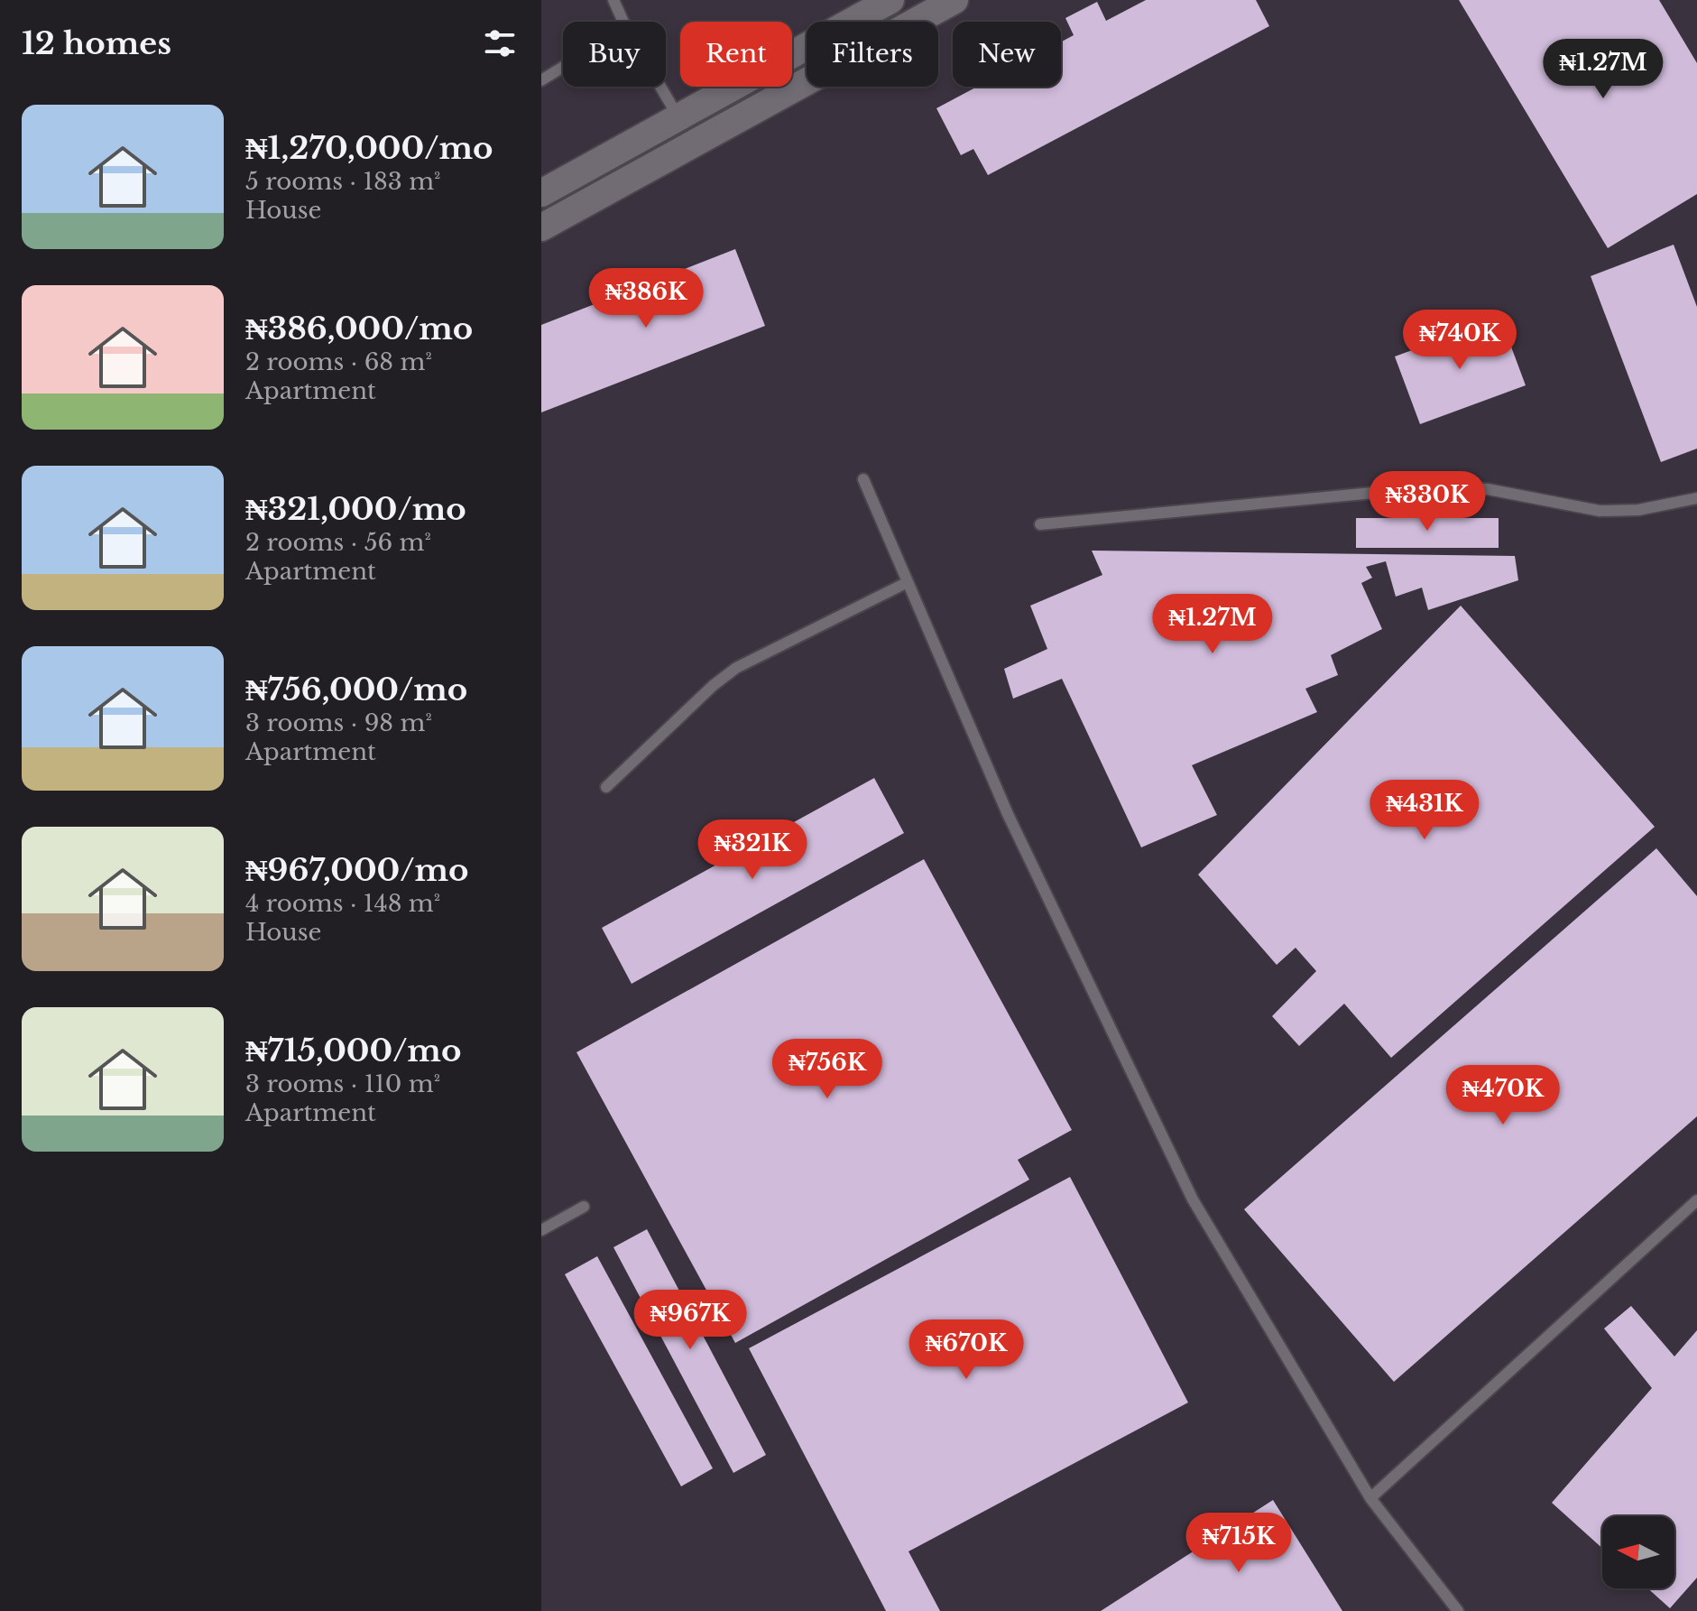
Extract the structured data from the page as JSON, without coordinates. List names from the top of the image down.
{
  "north": "left",
  "page": {
    "heading": "12 homes",
    "chip": [
      "Buy",
      "Rent",
      "Filters",
      "New"
    ],
    "price": [
      "₦1.27M",
      "₦386K",
      "₦740K",
      "₦330K",
      "₦1.27M",
      "₦431K",
      "₦321K",
      "₦756K",
      "₦470K",
      "₦967K",
      "₦670K",
      "₦715K"
    ],
    "list": [
      {
        "name": "₦1,270,000/mo",
        "note": "5 rooms · 183 m² · House"
      },
      {
        "name": "₦386,000/mo",
        "note": "2 rooms · 68 m² · Apartment"
      },
      {
        "name": "₦321,000/mo",
        "note": "2 rooms · 56 m² · Apartment"
      },
      {
        "name": "₦756,000/mo",
        "note": "3 rooms · 98 m² · Apartment"
      },
      {
        "name": "₦967,000/mo",
        "note": "4 rooms · 148 m² · House"
      },
      {
        "name": "₦715,000/mo",
        "note": "3 rooms · 110 m² · Apartment"
      }
    ]
  }
}
